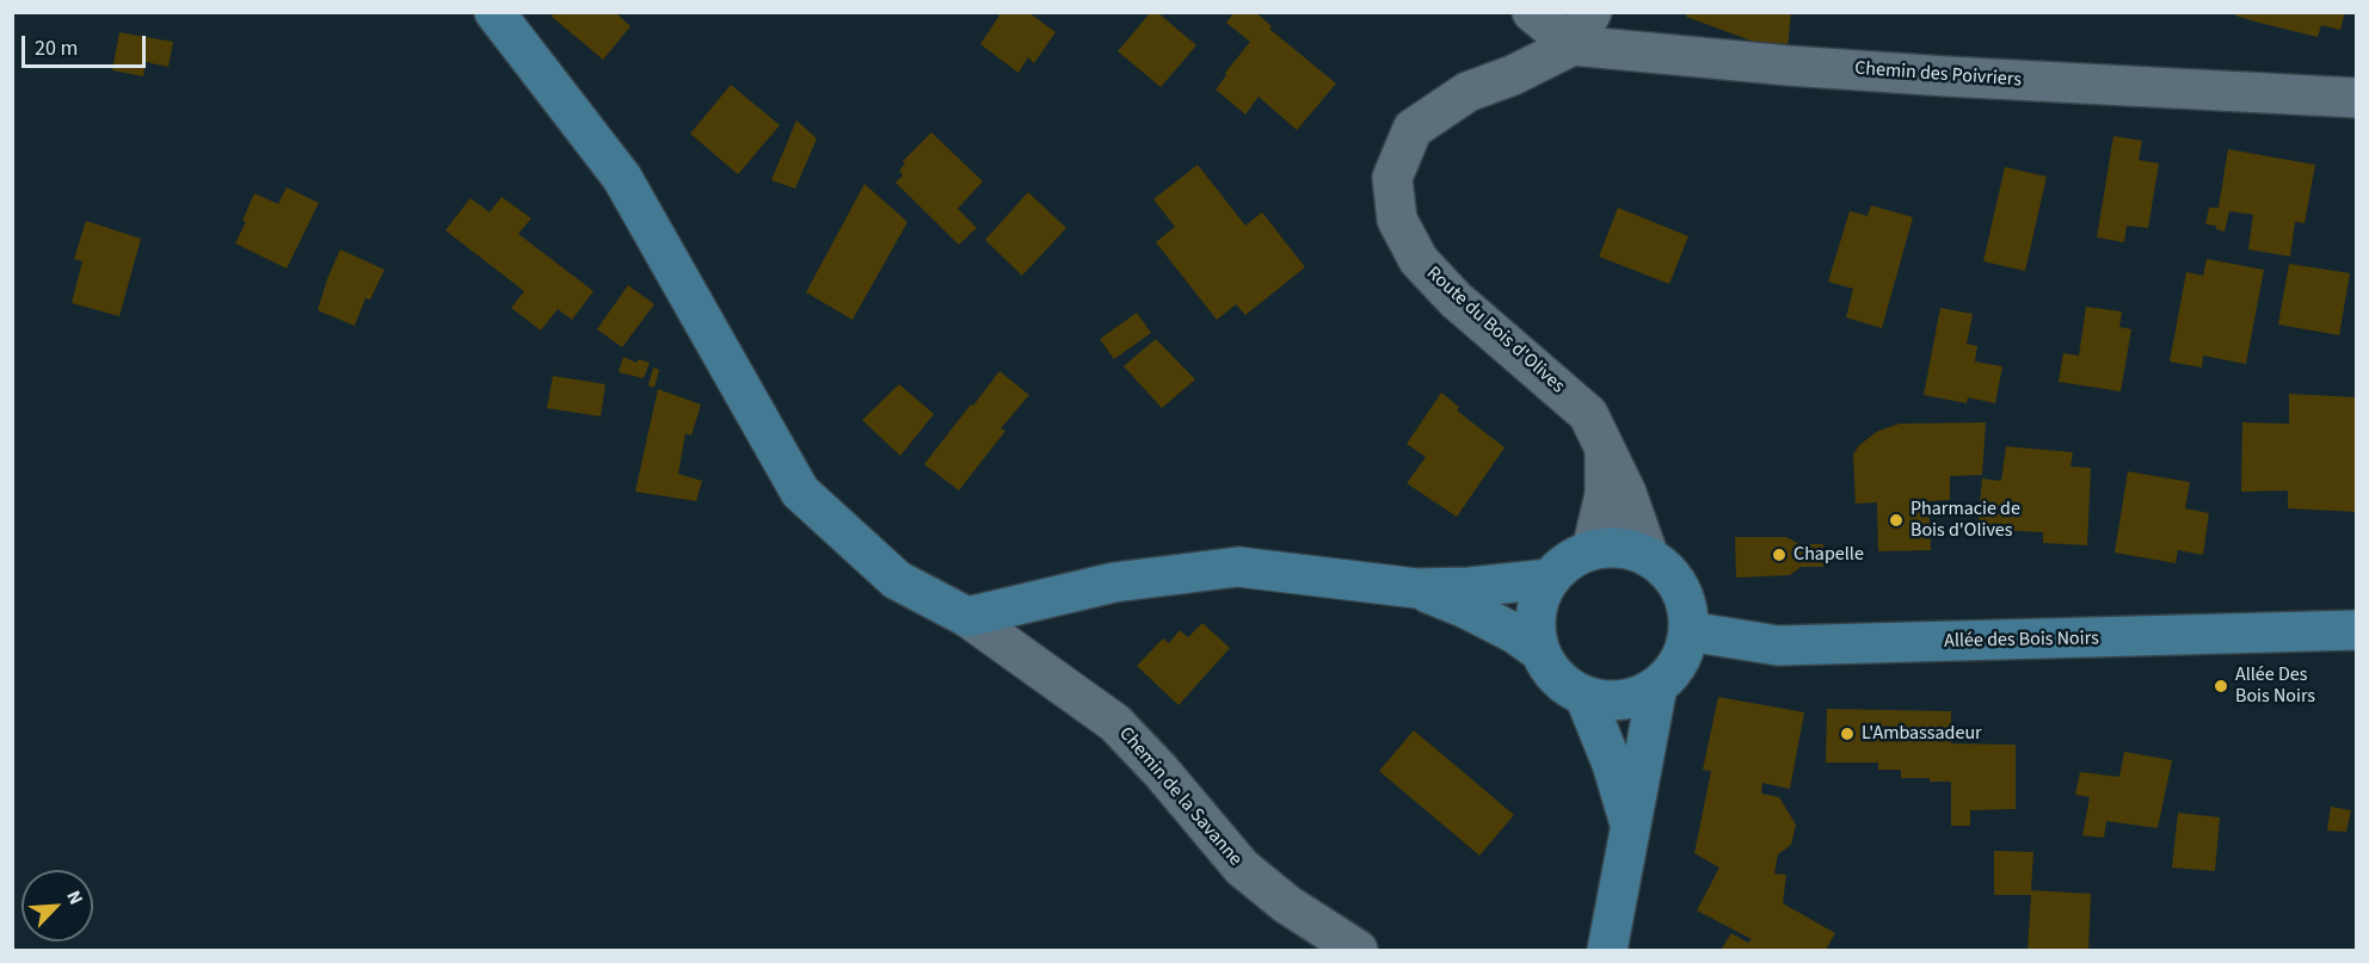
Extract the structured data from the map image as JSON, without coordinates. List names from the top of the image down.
{
  "streets": {
    "main road": ["Allée des Bois Noirs"],
    "street": ["Chemin des Poivriers", "Route du Bois d'Olives", "Chemin de la Savanne"]
  },
  "crossings": [
    ["Chemin des Poivriers", "Route du Bois d'Olives"],
    ["Route du Bois d'Olives", "Allée des Bois Noirs"]
  ],
  "places": [
    "Pharmacie de Bois d'Olives",
    "Chapelle",
    "Allée Des Bois Noirs",
    "L'Ambassadeur"
  ],
  "scale_bar": "20 m",
  "north": "top right"
}
